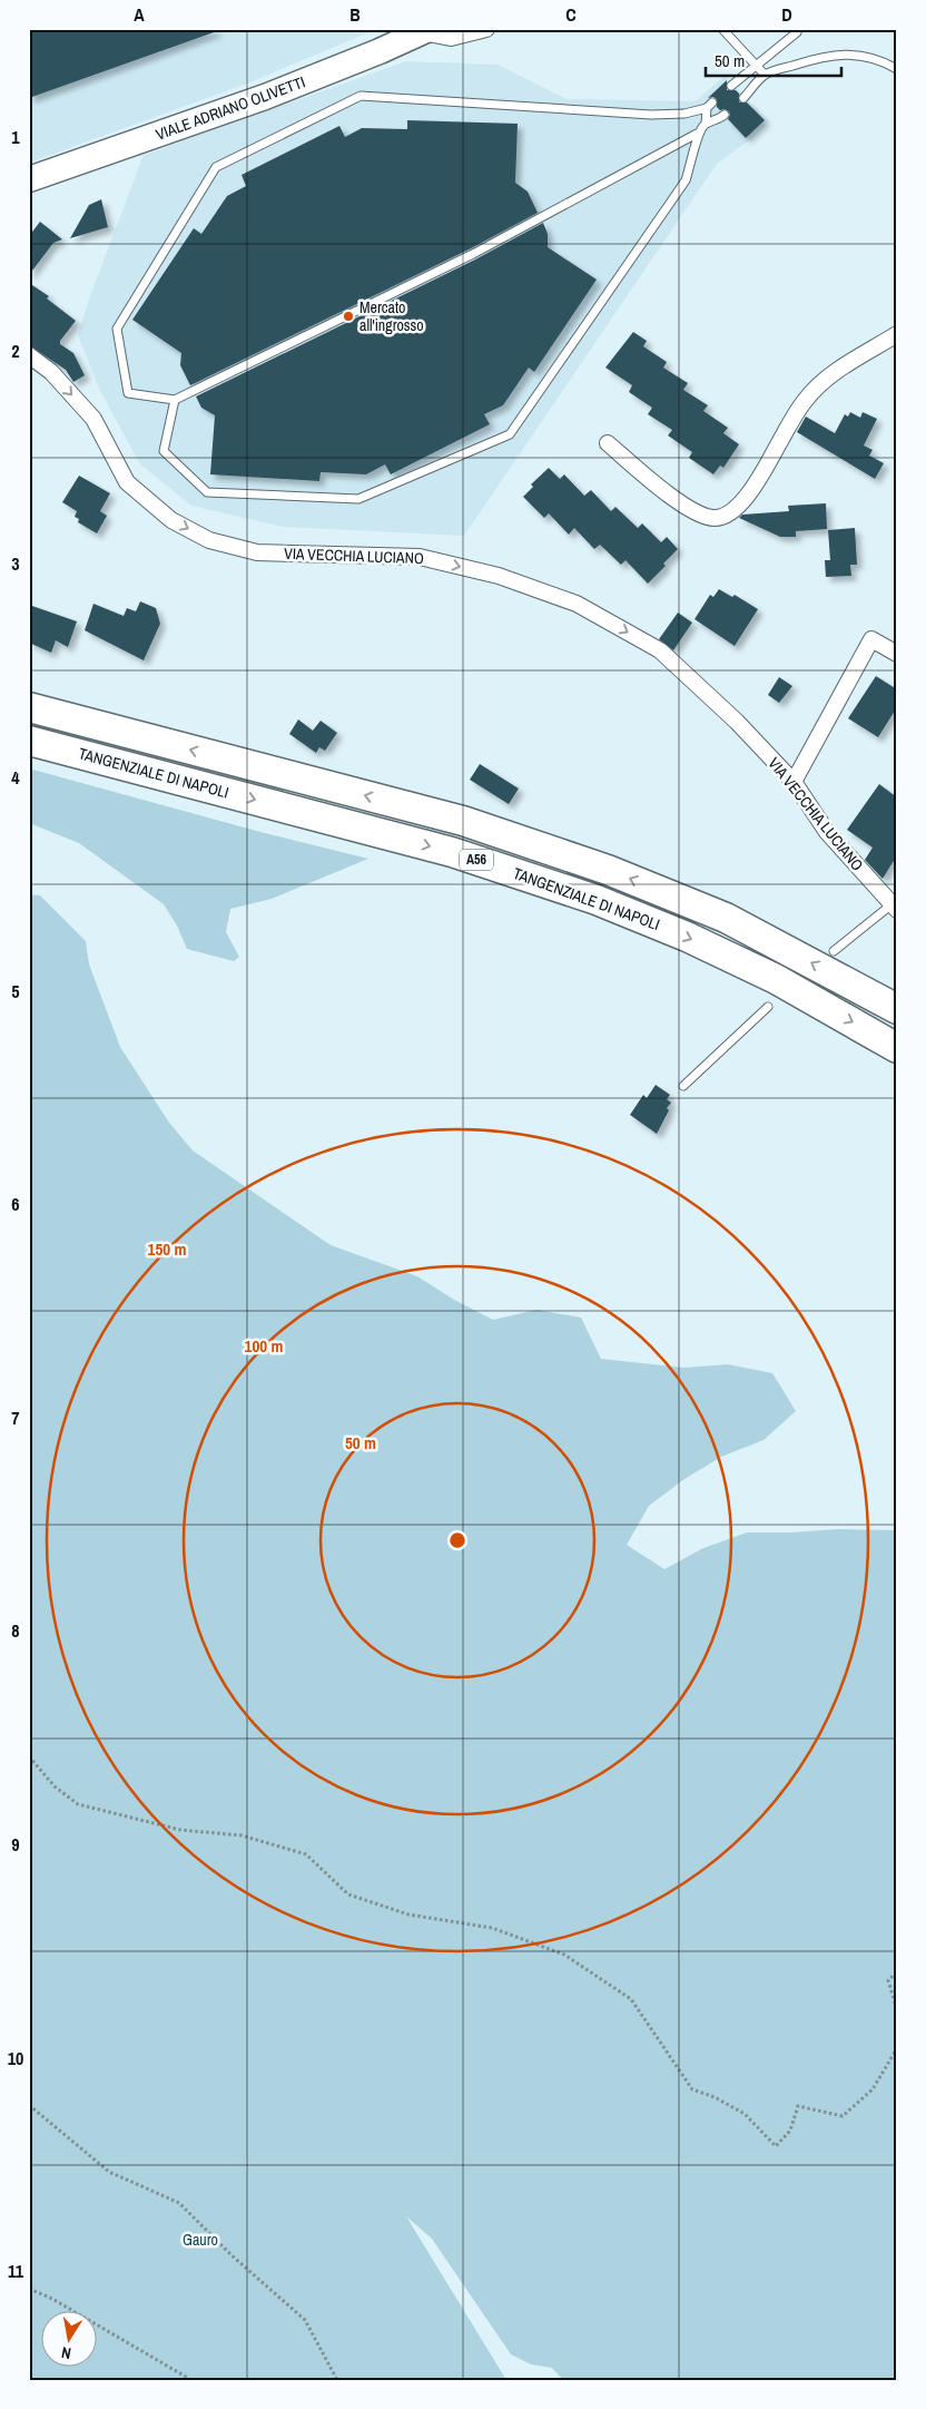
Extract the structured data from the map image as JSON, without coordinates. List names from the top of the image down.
{
  "streets": {
    "highway": ["TANGENZIALE DI NAPOLI", "A56"],
    "main road": ["VIALE ADRIANO OLIVETTI"],
    "street": ["VIA VECCHIA LUCIANO"]
  },
  "one_way": ["VIA VECCHIA LUCIANO"],
  "parks": ["Gauro"],
  "places": ["Mercato all'ingrosso"],
  "scale_bar": "50 m",
  "north": "bottom",
  "grid": {
    "columns": [
      "A",
      "B",
      "C",
      "D"
    ],
    "rows": [
      "1",
      "2",
      "3",
      "4",
      "5",
      "6",
      "7",
      "8",
      "9",
      "10",
      "11"
    ]
  },
  "rings": ["150 m", "100 m", "50 m"]
}
